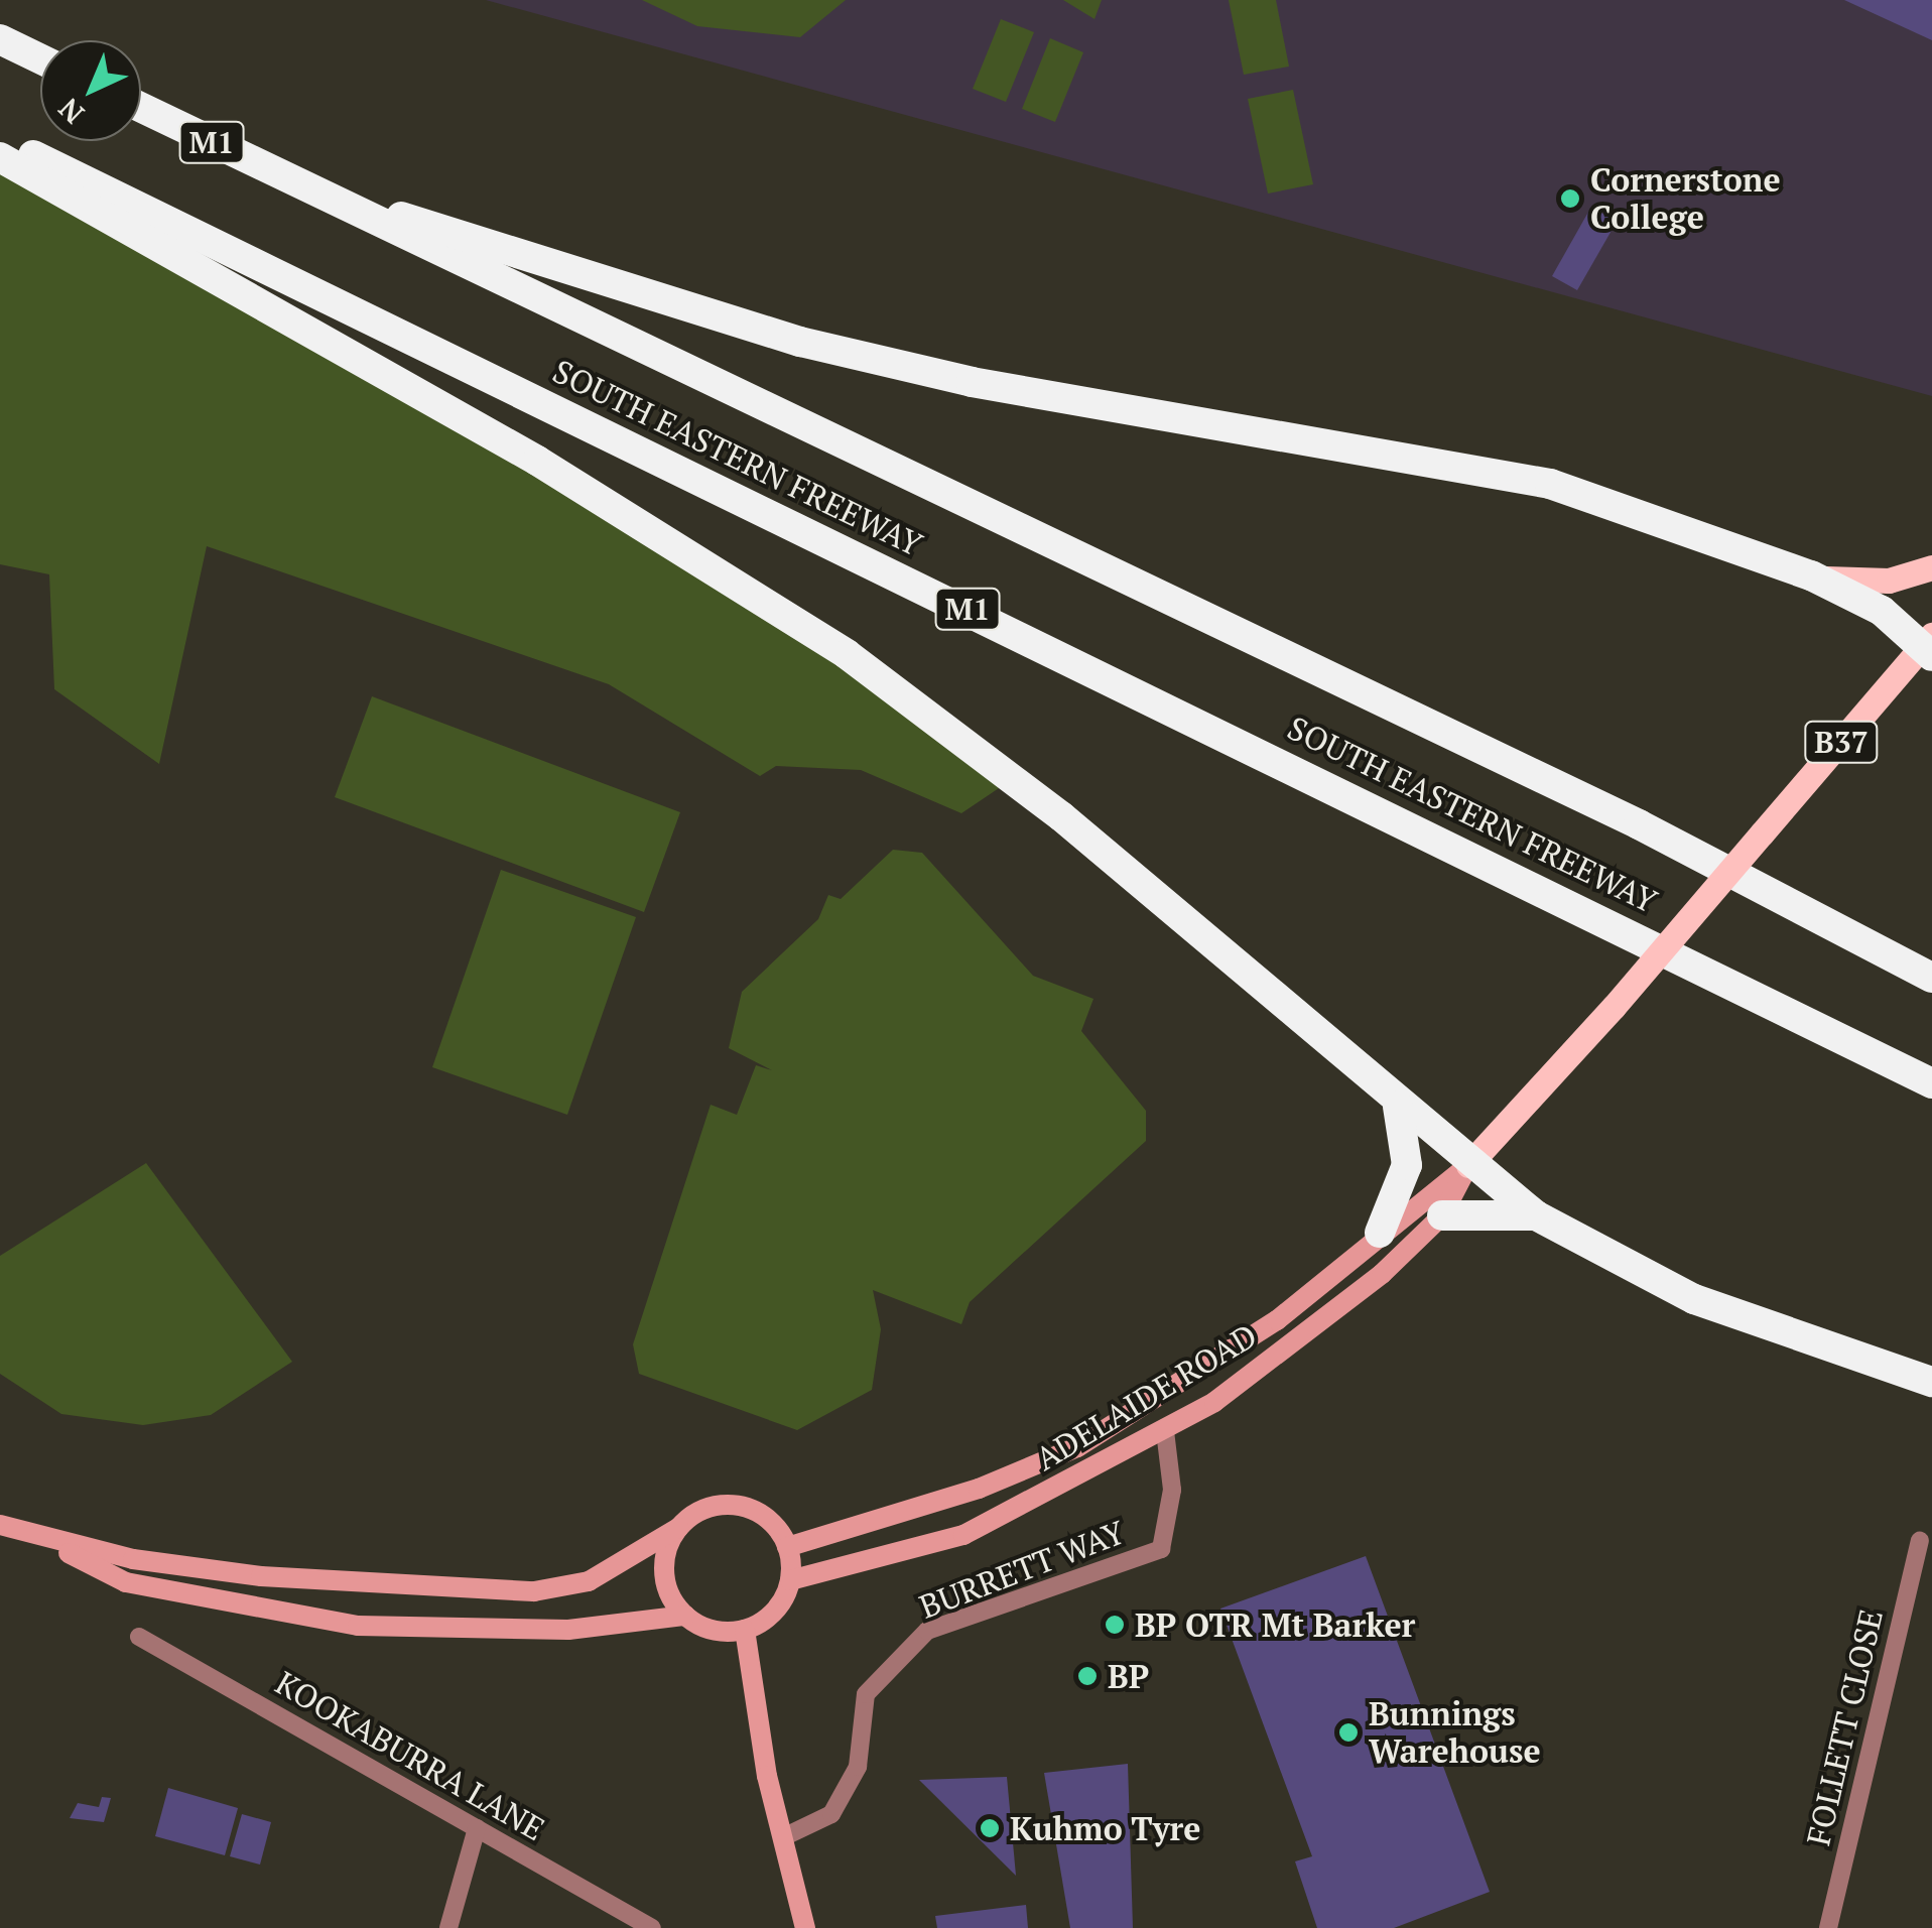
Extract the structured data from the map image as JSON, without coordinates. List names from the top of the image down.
{
  "streets": {
    "highway": ["M1", "SOUTH EASTERN FREEWAY"],
    "main road": ["B37", "ADELAIDE ROAD"],
    "street": ["BURRETT WAY", "FOLLETT CLOSE", "KOOKABURRA LANE"]
  },
  "crossings": [
    ["ADELAIDE ROAD", "BURRETT WAY"]
  ],
  "places": [
    "Cornerstone College",
    "BP OTR Mt Barker",
    "BP",
    "Bunnings Warehouse",
    "Kuhmo Tyre"
  ],
  "north": "bottom left"
}
